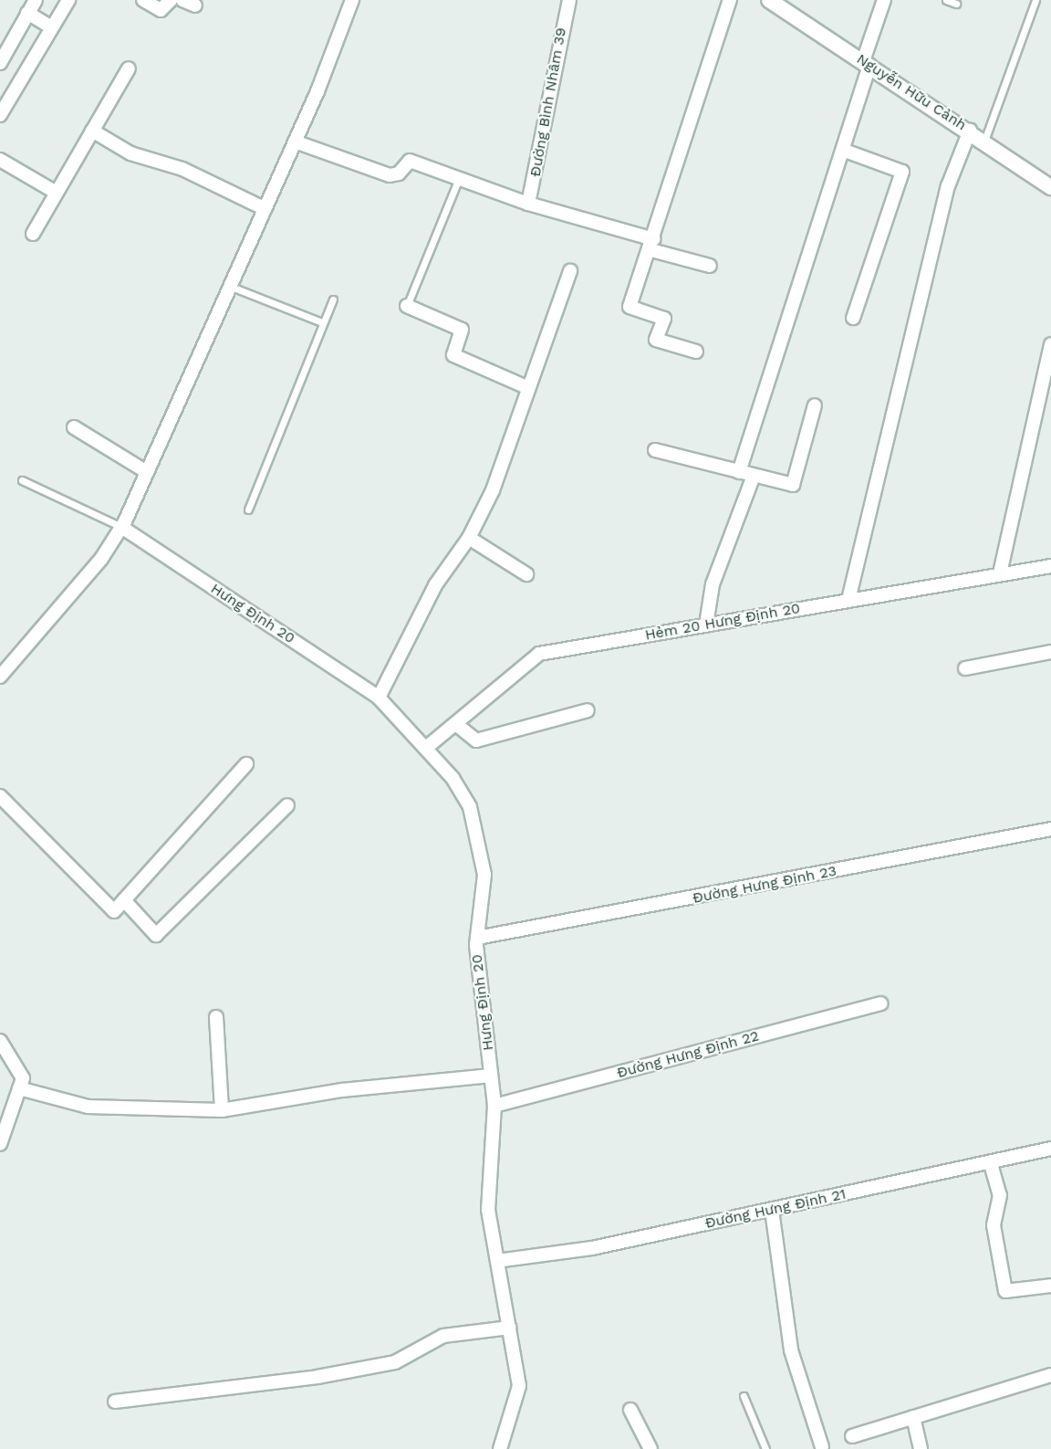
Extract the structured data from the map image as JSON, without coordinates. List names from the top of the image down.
{
  "streets": {
    "street": [
      "Nguyễn Hữu Cảnh",
      "Đường Bình Nhâm 39",
      "Hưng Định 20",
      "Hẻm 20 Hưng Định 20",
      "Đường Hưng Định 23",
      "Đường Hưng Định 22",
      "Đường Hưng Định 21"
    ]
  },
  "crossings": [
    ["Hưng Định 20", "Hẻm 20 Hưng Định 20"],
    ["Hưng Định 20", "Đường Hưng Định 23"],
    ["Hưng Định 20", "Đường Hưng Định 22"],
    ["Hưng Định 20", "Đường Hưng Định 21"]
  ]
}
